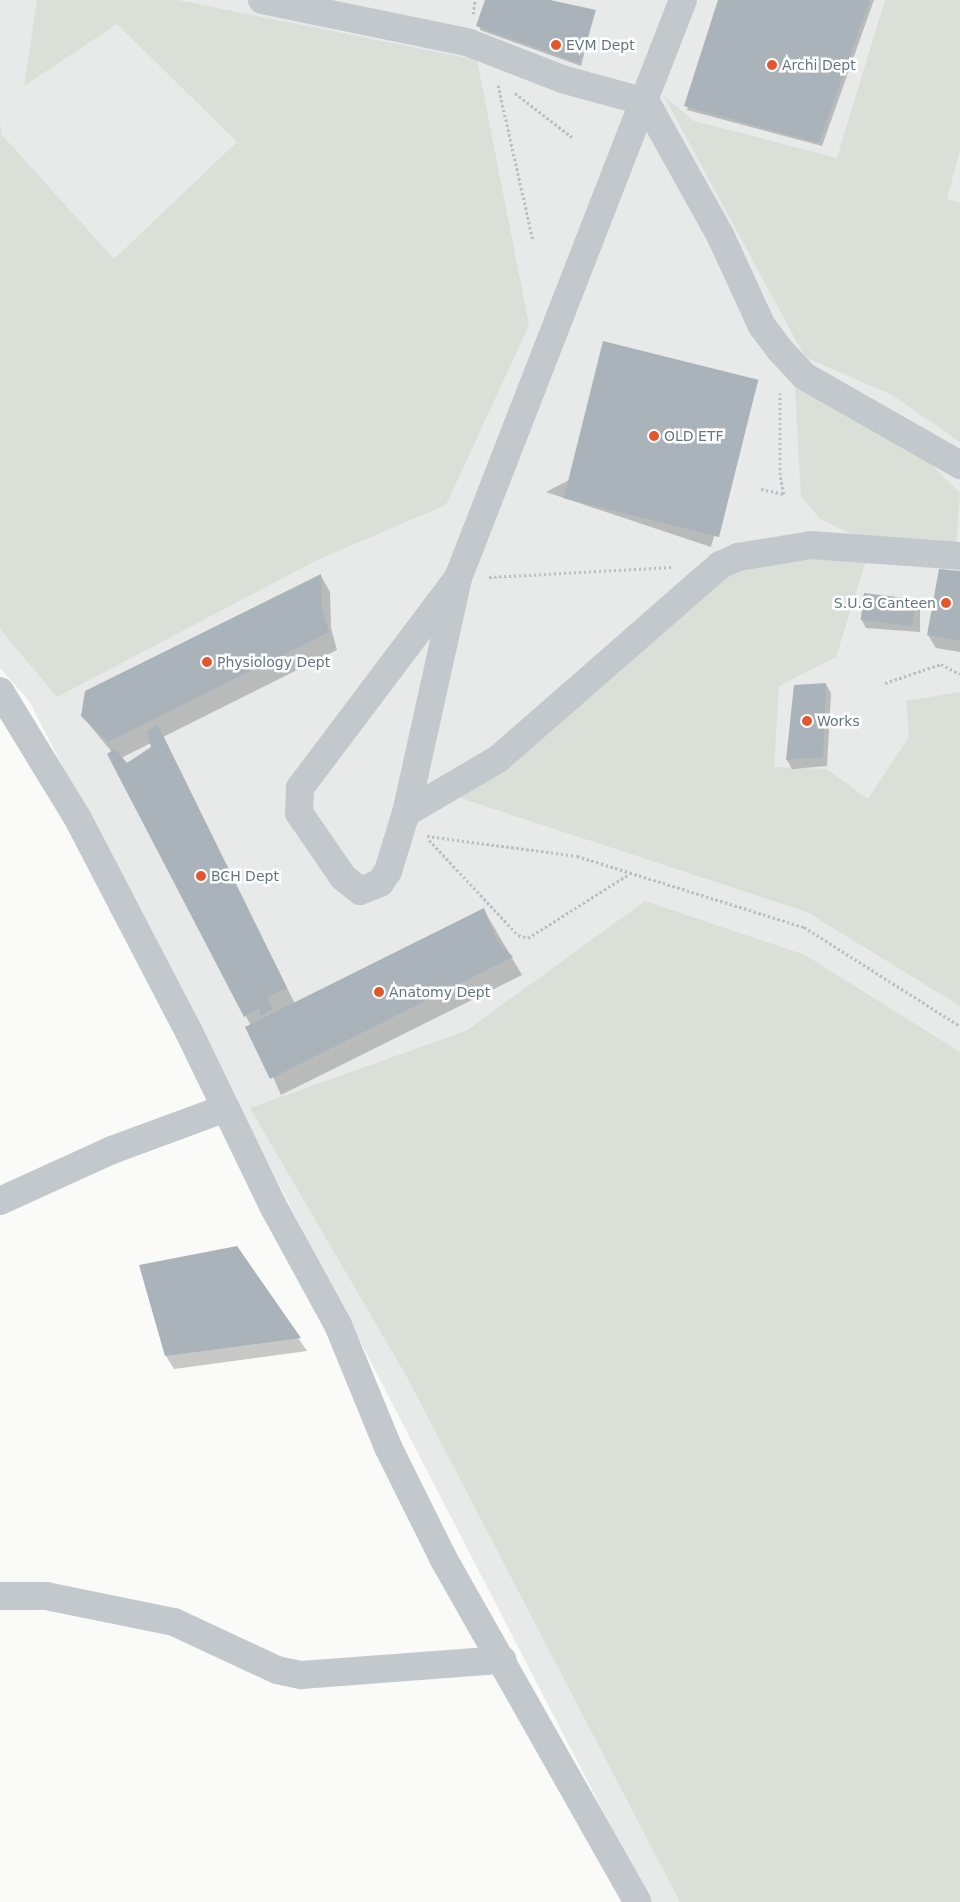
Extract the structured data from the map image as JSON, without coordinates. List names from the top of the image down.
{
  "places": [
    "EVM Dept",
    "Archi Dept",
    "OLD ETF",
    "S.U.G Canteen",
    "Physiology Dept",
    "Works",
    "BCH Dept",
    "Anatomy Dept"
  ]
}
